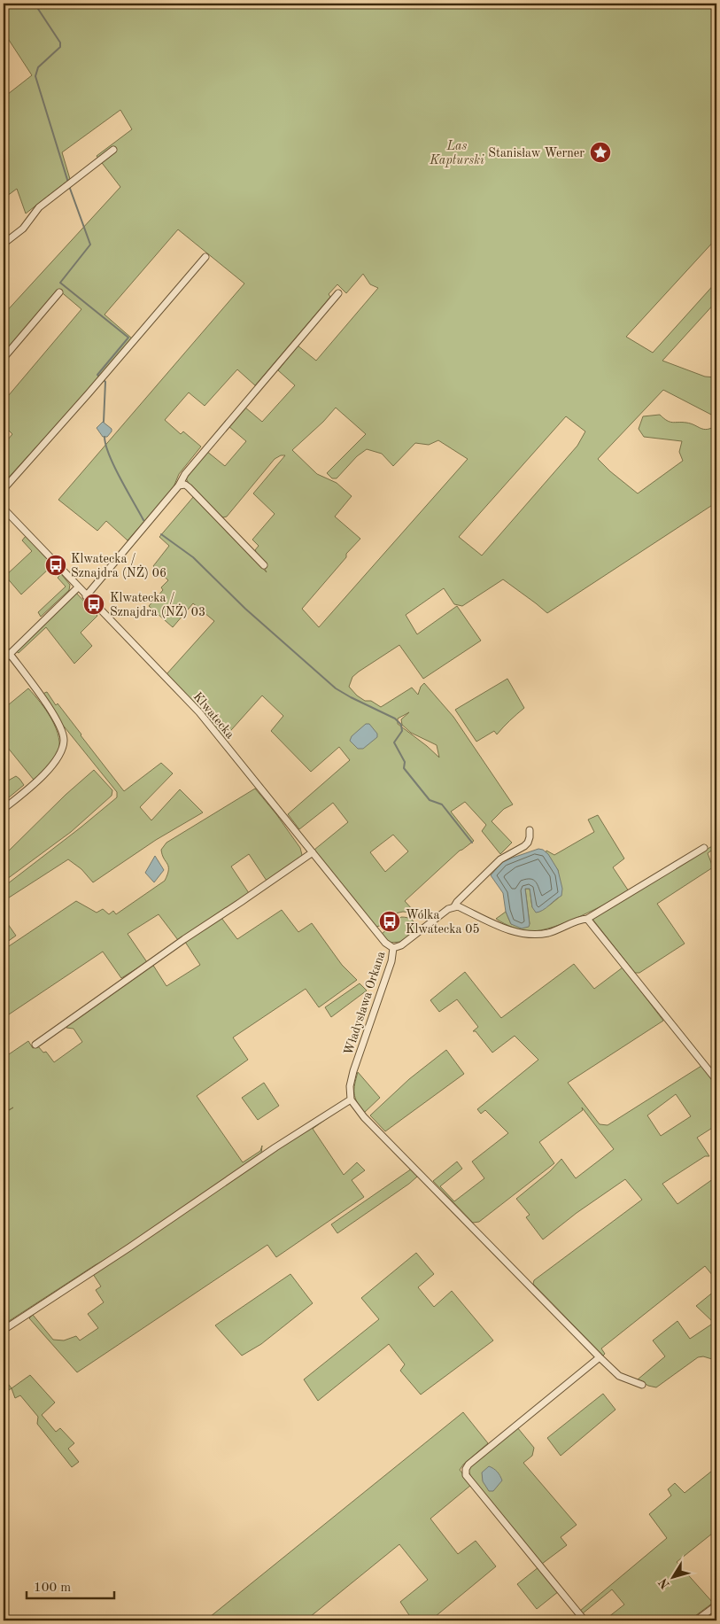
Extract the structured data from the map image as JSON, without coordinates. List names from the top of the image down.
{
  "streets": {
    "street": ["Klwatecka", "Władysława Orkana"]
  },
  "crossings": [
    ["Klwatecka", "Władysława Orkana"]
  ],
  "parks": ["Las Kapturski"],
  "places": {
    "place": ["Stanisław Werner"],
    "bus stop": ["Klwatecka / Sznajdra (NŻ) 06", "Klwatecka / Sznajdra (NŻ) 03", "Wólka Klwatecka 05"]
  },
  "scale_bar": "100 m",
  "north": "bottom left"
}
